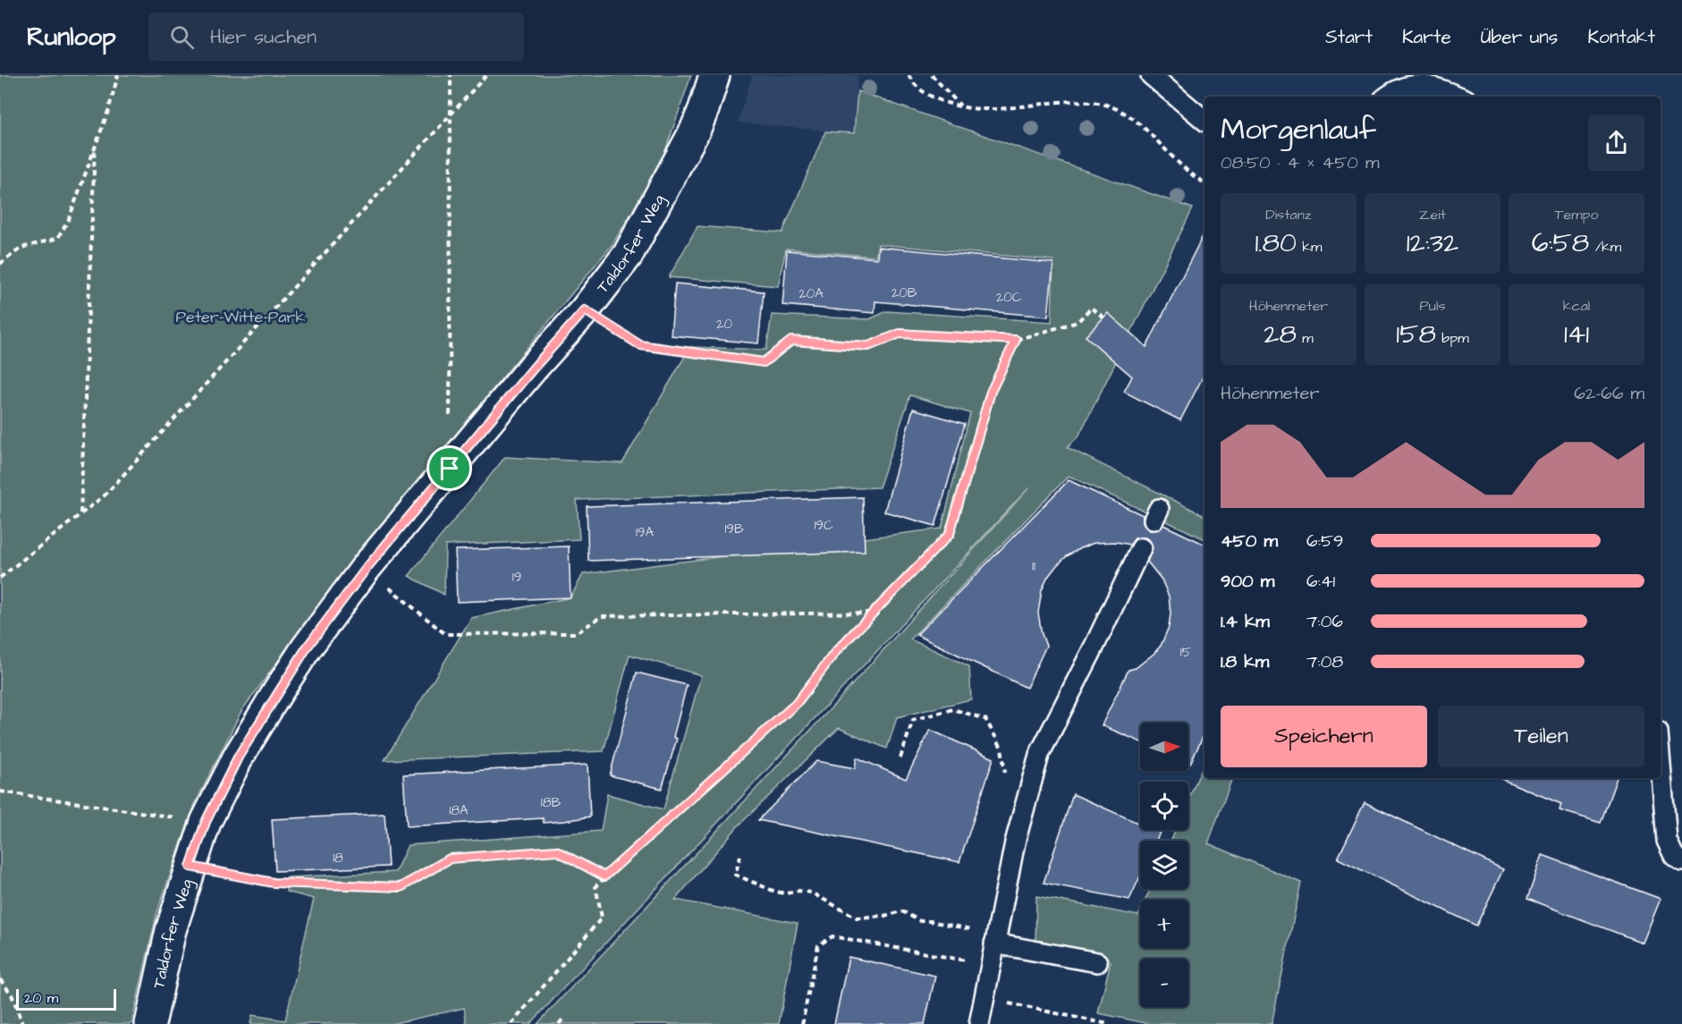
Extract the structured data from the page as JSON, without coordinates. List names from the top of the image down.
{
  "streets": {
    "street": ["Taldorfer Weg"]
  },
  "parks": ["Peter-Witte-Park"],
  "house_numbers": [
    "20B",
    "20A",
    "20C",
    "20",
    "19C",
    "19B",
    "19A",
    "11",
    "19",
    "15",
    "18B",
    "18A",
    "18"
  ],
  "scale_bar": "20 m",
  "north": "right",
  "page": {
    "header": "Runloop",
    "search": "Hier suchen",
    "nav": [
      "Start",
      "Karte",
      "Über uns",
      "Kontakt"
    ],
    "heading": ["Morgenlauf", "08:50 · 4 × 450 m"],
    "stats": [
      ["Distanz", "1.80 km"],
      ["Zeit", "12:32"],
      ["Tempo", "6:58 /km"],
      ["Höhenmeter", "28 m"],
      ["Puls", "158 bpm"],
      ["kcal", "141"]
    ],
    "chart": ["Höhenmeter", "62–66 m"],
    "list": [
      {
        "name": "450 m",
        "note": "6:59"
      },
      {
        "name": "900 m",
        "note": "6:41"
      },
      {
        "name": "1.4 km",
        "note": "7:06"
      },
      {
        "name": "1.8 km",
        "note": "7:08"
      }
    ],
    "buttons": ["Speichern", "Teilen"],
    "map_buttons": ["+", "−"],
    "scale": "20 m"
  }
}
